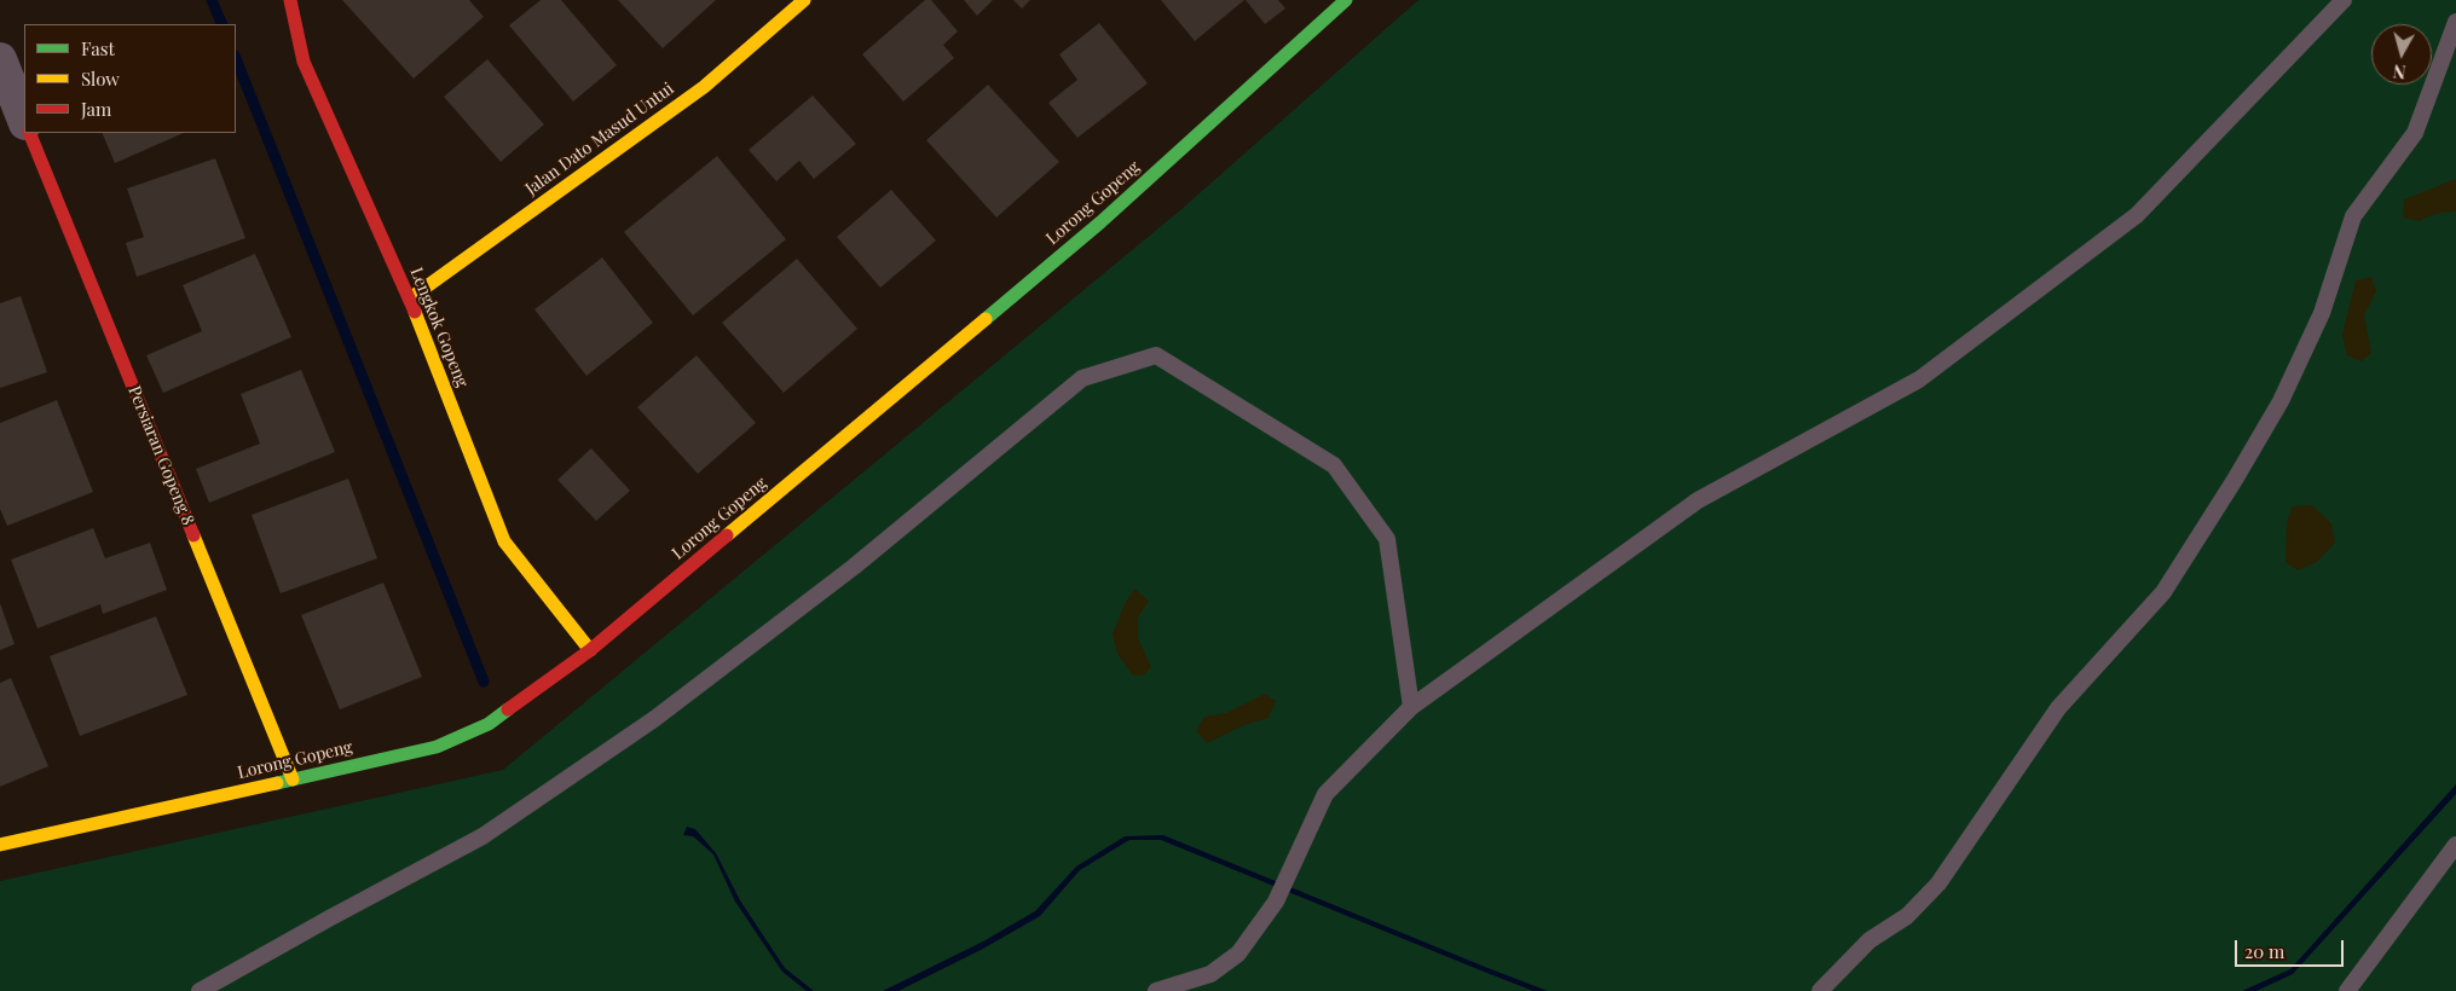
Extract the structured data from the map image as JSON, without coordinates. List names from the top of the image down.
{
  "streets": {
    "street": [
      "Jalan Dato Masud Untui",
      "Lorong Gopeng",
      "Lengkok Gopeng",
      "Persiaran Gopeng 8"
    ]
  },
  "crossings": [
    ["Jalan Dato Masud Untui", "Lengkok Gopeng"],
    ["Lorong Gopeng", "Lengkok Gopeng"],
    ["Lorong Gopeng", "Persiaran Gopeng 8"]
  ],
  "legend": ["Fast", "Slow", "Jam"],
  "scale_bar": "20 m",
  "north": "bottom"
}
